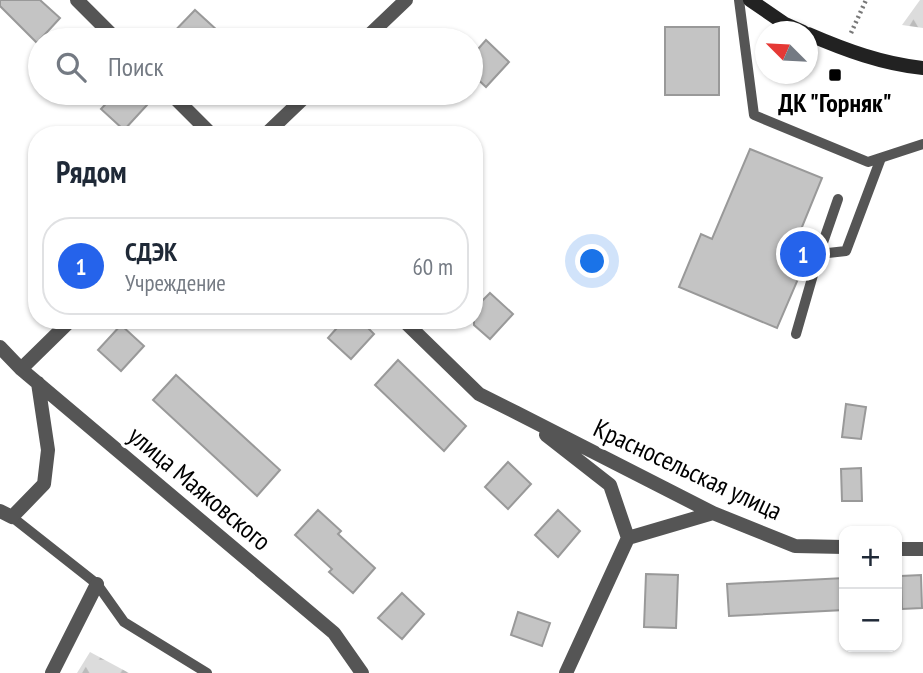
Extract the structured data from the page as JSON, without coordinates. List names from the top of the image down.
{
  "streets": {
    "street": ["Красносельская улица", "улица Маяковского"]
  },
  "places": {
    "transit": ["ДК \"Горняк\""]
  },
  "north": "top left",
  "page": {
    "search": "Поиск",
    "heading": "Рядом",
    "list": [
      {
        "mark": "1",
        "name": "СДЭК",
        "note": "Учреждение",
        "value": "60 m"
      }
    ],
    "pins": "1",
    "map_buttons": ["+", "−"]
  }
}
